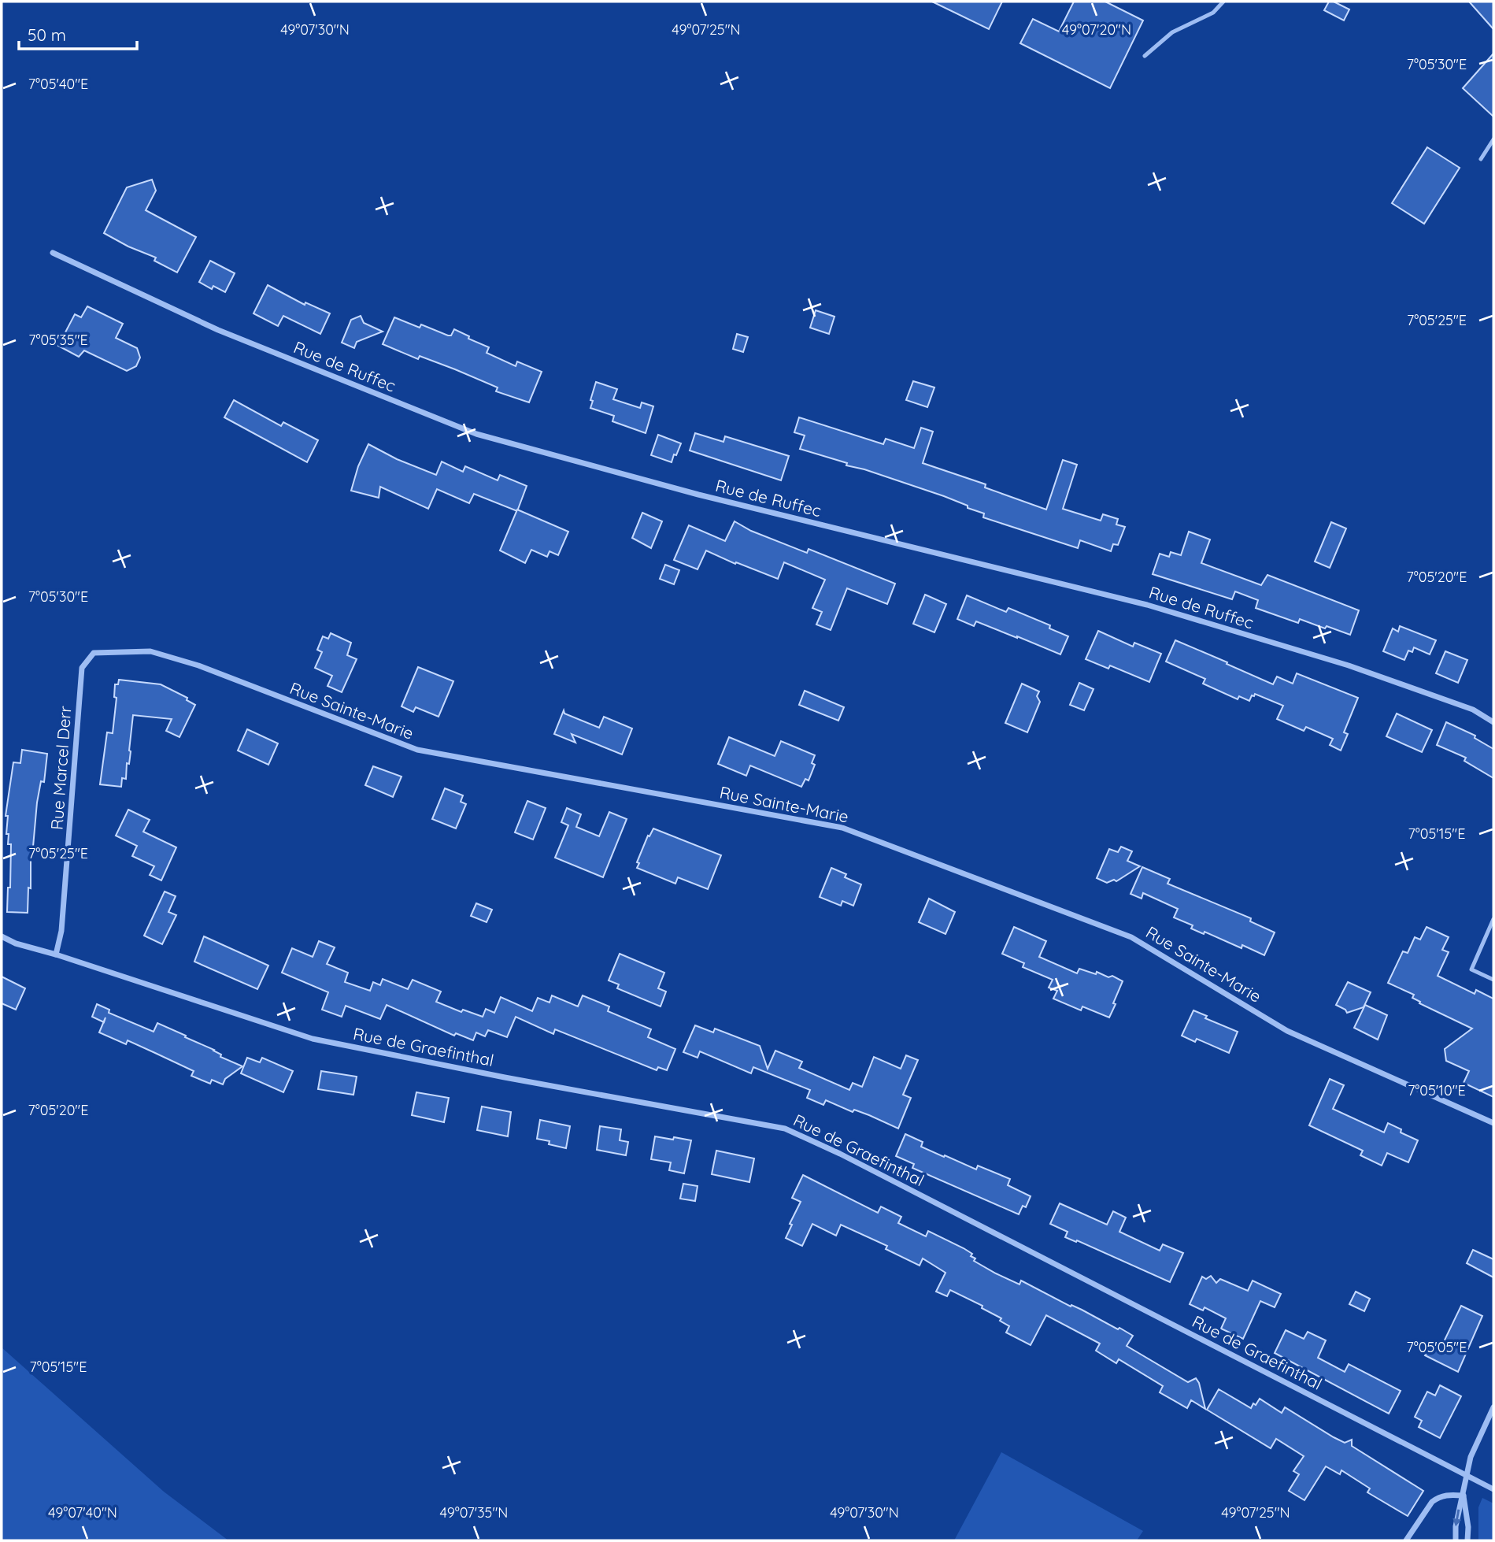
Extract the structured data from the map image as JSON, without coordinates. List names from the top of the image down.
{
  "streets": {
    "street": [
      "Rue de Ruffec",
      "Rue Sainte-Marie",
      "Rue Marcel Derr",
      "Rue de Graefinthal"
    ]
  },
  "crossings": [
    ["Rue Sainte-Marie", "Rue Marcel Derr"],
    ["Rue Marcel Derr", "Rue de Graefinthal"]
  ],
  "scale_bar": "50 m",
  "coordinates": [
    "49°07'30\"N",
    "49°07'25\"N",
    "49°07'20\"N",
    "7°05'30\"E",
    "7°05'40\"E",
    "7°05'25\"E",
    "7°05'35\"E",
    "7°05'20\"E",
    "7°05'15\"E",
    "7°05'10\"E",
    "7°05'05\"E",
    "49°07'40\"N",
    "49°07'35\"N"
  ]
}
